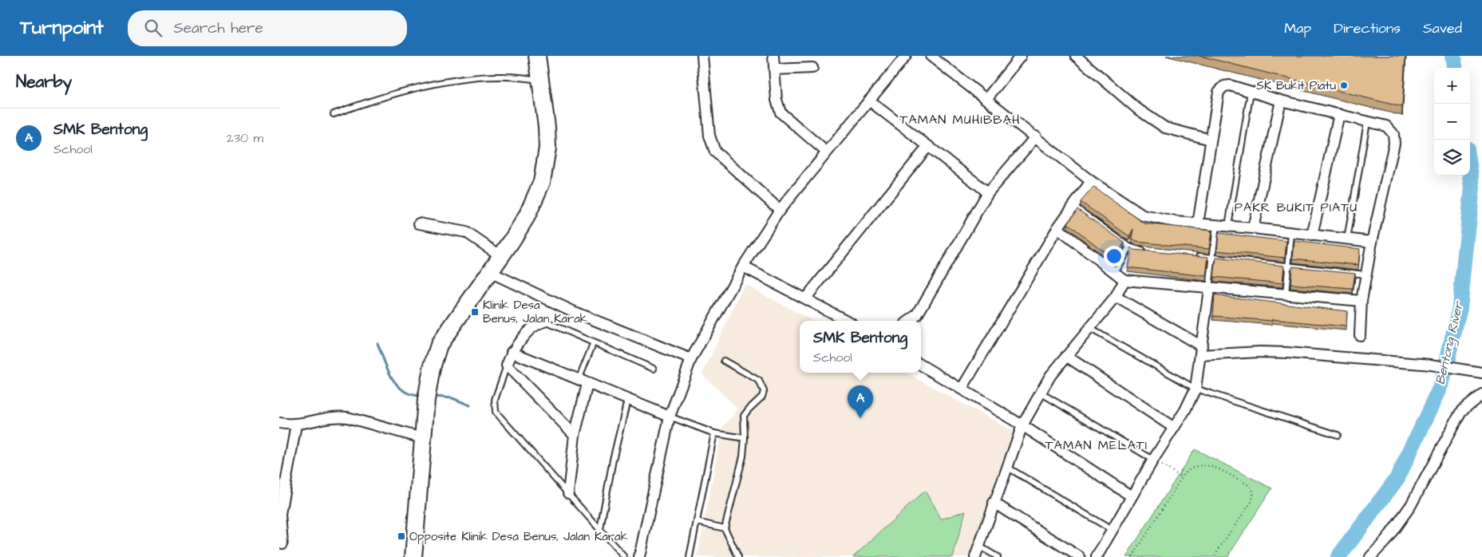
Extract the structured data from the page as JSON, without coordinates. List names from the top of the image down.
{
  "districts": ["TAMAN MUHIBBAH", "PAKR BUKIT PIATU", "TAMAN MELATI"],
  "water": ["Bentong River"],
  "places": {
    "other": ["SK Bukit Piatu"],
    "transit": ["Klinik Desa Benus, Jalan Karak", "Opposite Klinik Desa Benus, Jalan Karak"]
  },
  "page": {
    "header": "Turnpoint",
    "search": "Search here",
    "nav": ["Map", "Directions", "Saved"],
    "heading": "Nearby",
    "map_buttons": ["+", "−"],
    "list": [
      {
        "mark": "A",
        "name": "SMK Bentong",
        "note": "School",
        "value": "230 m"
      }
    ],
    "popup": ["SMK Bentong", "School"],
    "pins": "A"
  }
}
